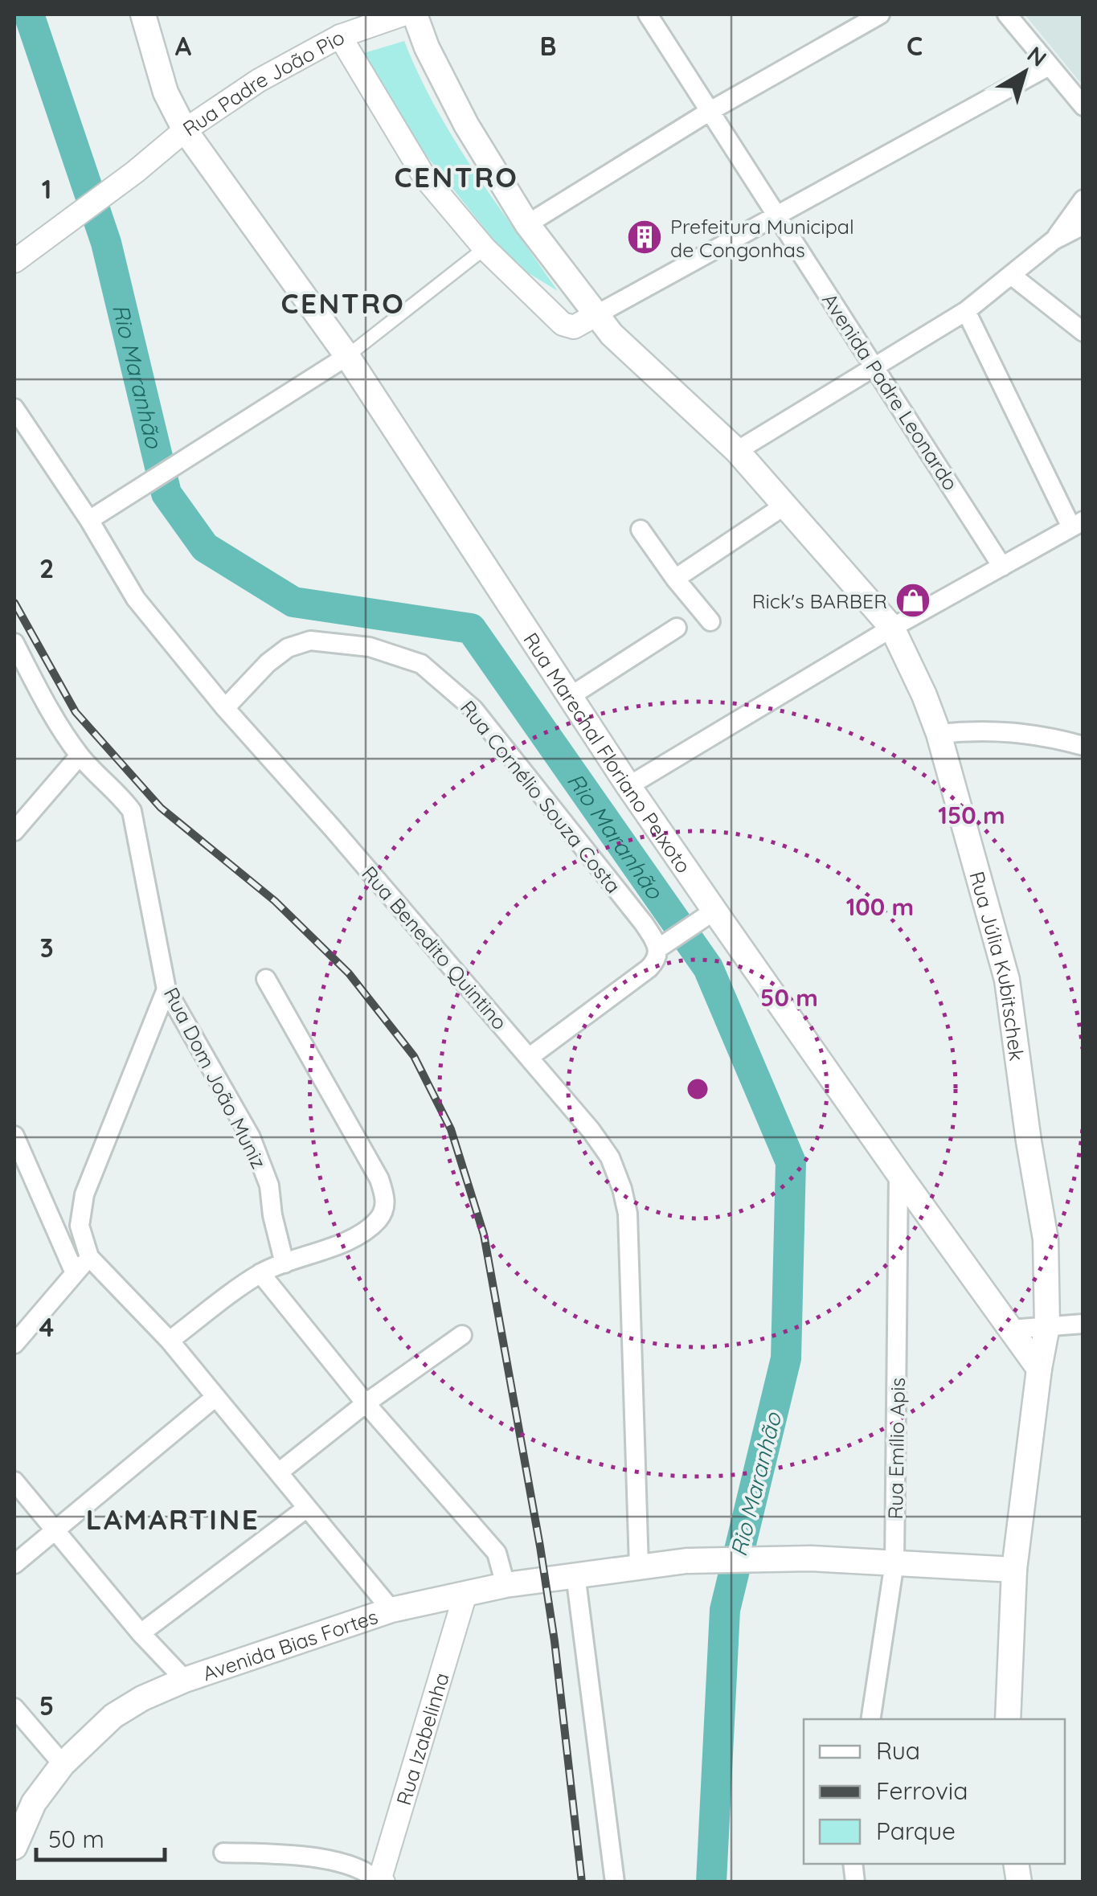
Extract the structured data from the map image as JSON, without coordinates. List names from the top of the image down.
{
  "streets": {
    "main road": ["Rua Marechal Floriano Peixoto", "Rua Júlia Kubitschek", "Avenida Bias Fortes"],
    "street": [
      "Rua Padre João Pio",
      "Avenida Padre Leonardo",
      "Rua Cornélio Souza Costa",
      "Rua Benedito Quintino",
      "Rua Dom João Muniz",
      "Rua Emílio Apis",
      "Rua Izabelinha"
    ]
  },
  "crossings": [
    ["Rua Padre João Pio", "Rua Marechal Floriano Peixoto"],
    ["Rua Marechal Floriano Peixoto", "Rua Júlia Kubitschek"],
    ["Rua Marechal Floriano Peixoto", "Rua Emílio Apis"],
    ["Rua Cornélio Souza Costa", "Rua Benedito Quintino"],
    ["Rua Benedito Quintino", "Avenida Bias Fortes"],
    ["Rua Júlia Kubitschek", "Avenida Bias Fortes"],
    ["Rua Emílio Apis", "Avenida Bias Fortes"],
    ["Avenida Bias Fortes", "Rua Izabelinha"]
  ],
  "districts": ["CENTRO", "CENTRO", "LAMARTINE"],
  "water": ["Rio Maranhão"],
  "places": {
    "building": ["Prefeitura Municipal de Congonhas"],
    "shop": ["Rick's BARBER"]
  },
  "legend": ["Rua", "Ferrovia", "Parque"],
  "scale_bar": "50 m",
  "north": "top right",
  "grid": {
    "columns": ["A", "B", "C"],
    "rows": [
      "1",
      "2",
      "3",
      "4",
      "5"
    ]
  },
  "rings": ["150 m", "100 m", "50 m"]
}
